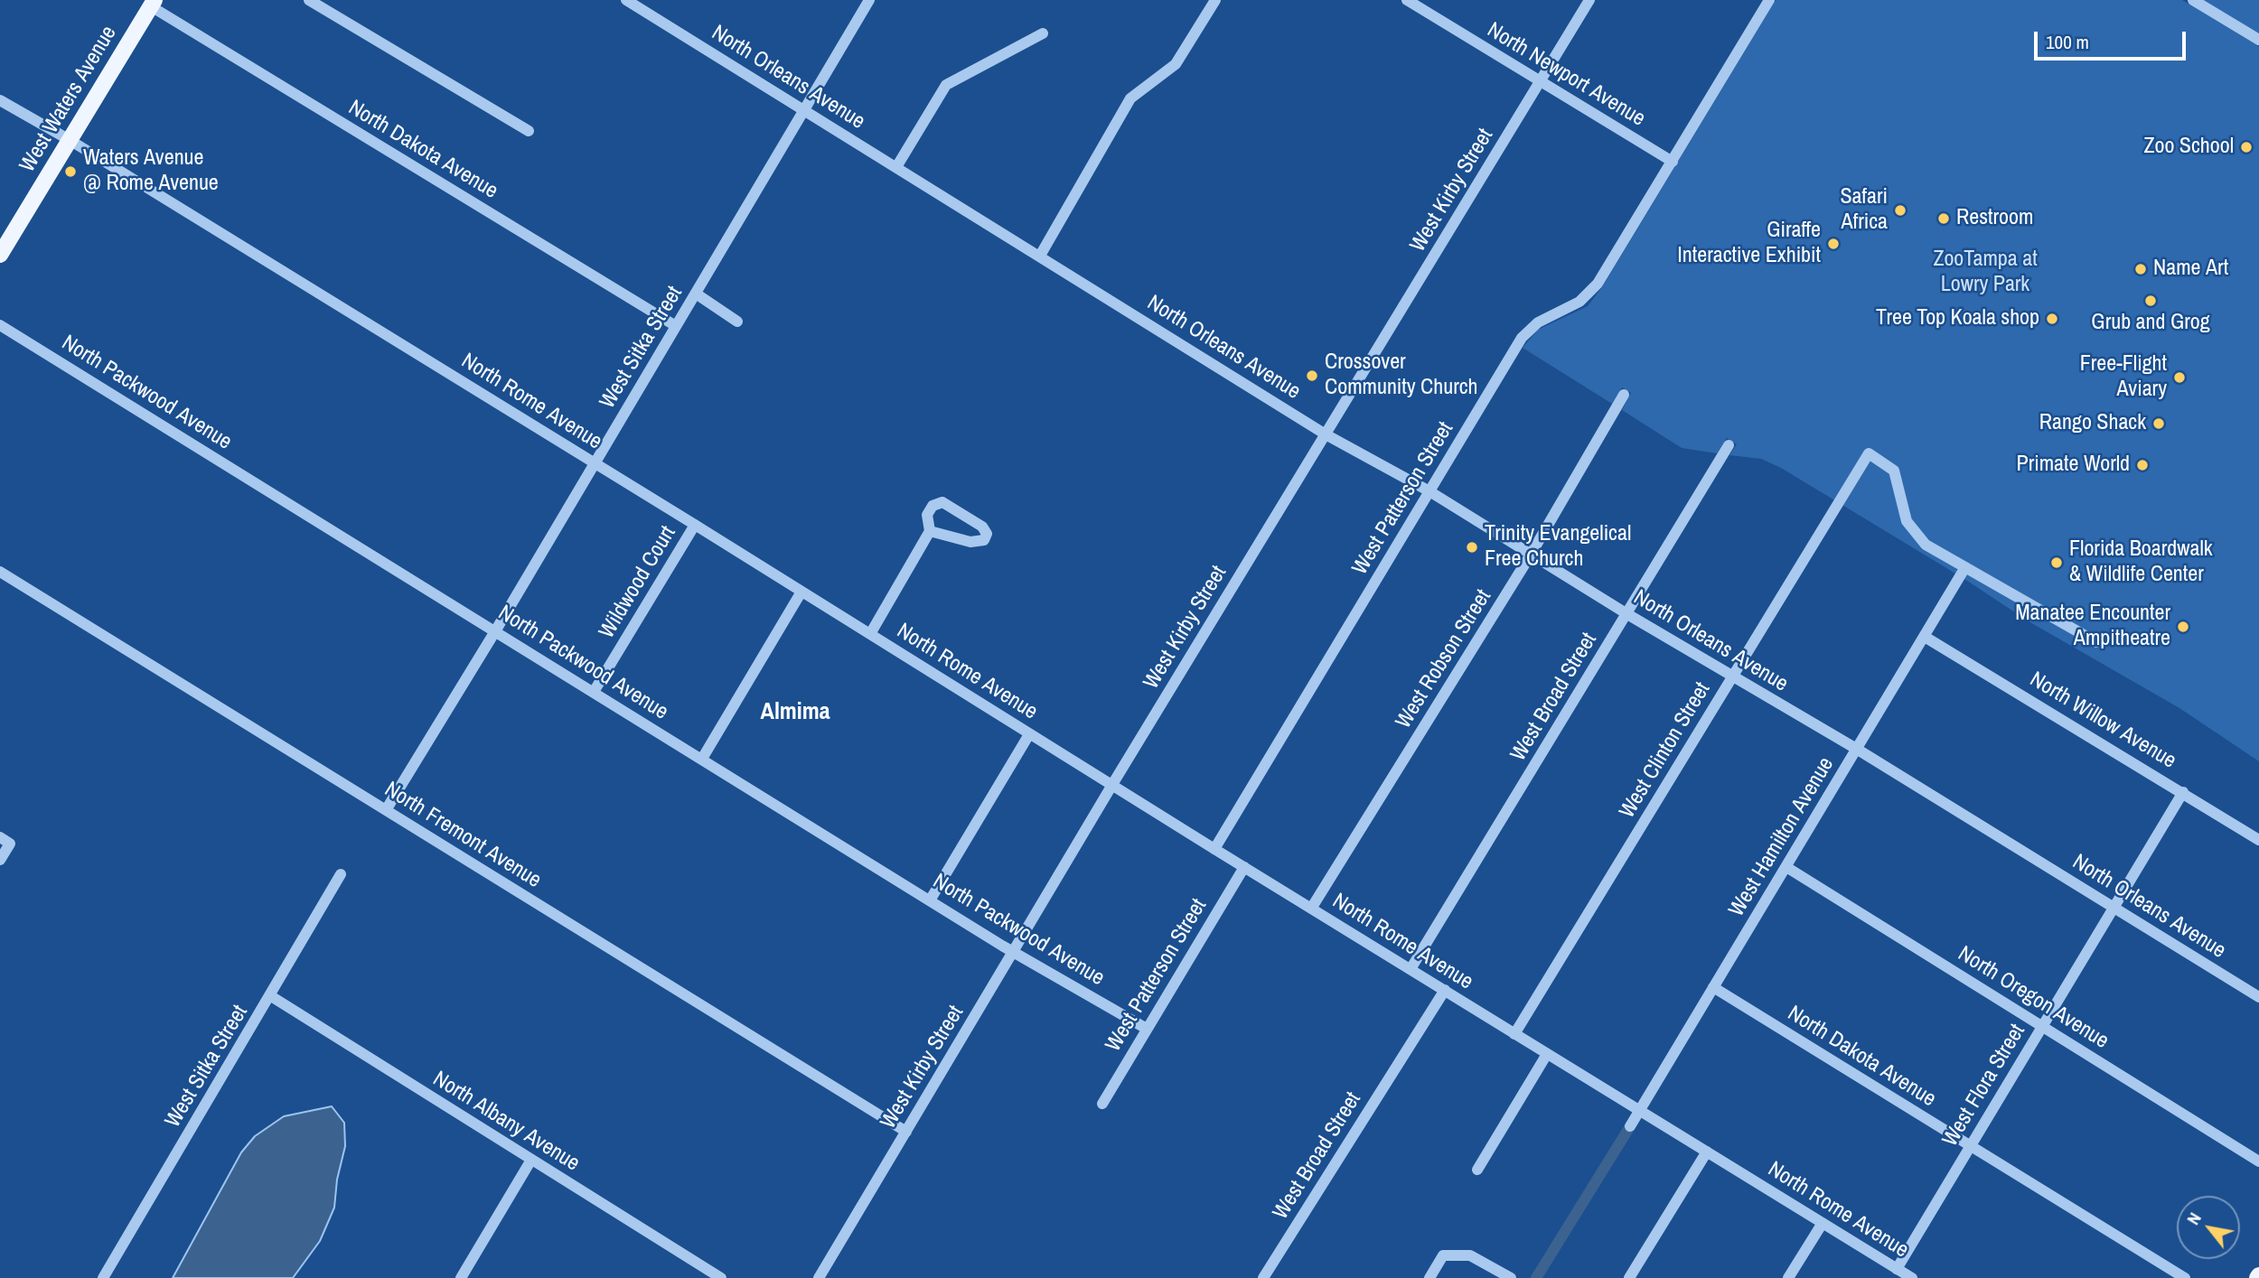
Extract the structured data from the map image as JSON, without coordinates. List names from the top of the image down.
{
  "streets": {
    "main road": ["West Waters Avenue"],
    "street": [
      "North Newport Avenue",
      "North Orleans Avenue",
      "North Dakota Avenue",
      "West Kirby Street",
      "West Sitka Street",
      "North Packwood Avenue",
      "North Rome Avenue",
      "West Patterson Street",
      "Wildwood Court",
      "West Robson Street",
      "West Broad Street",
      "North Willow Avenue",
      "West Clinton Street",
      "North Fremont Avenue",
      "West Hamilton Avenue",
      "North Oregon Avenue",
      "West Flora Street",
      "North Albany Avenue"
    ]
  },
  "crossings": [
    ["North Newport Avenue", "West Kirby Street"],
    ["North Newport Avenue", "West Patterson Street"],
    ["North Orleans Avenue", "West Kirby Street"],
    ["North Orleans Avenue", "West Sitka Street"],
    ["North Orleans Avenue", "West Patterson Street"],
    ["North Orleans Avenue", "West Robson Street"],
    ["North Orleans Avenue", "West Broad Street"],
    ["North Orleans Avenue", "West Clinton Street"],
    ["North Orleans Avenue", "West Hamilton Avenue"],
    ["North Orleans Avenue", "West Flora Street"],
    ["West Waters Avenue", "North Dakota Avenue"],
    ["West Waters Avenue", "North Rome Avenue"],
    ["North Dakota Avenue", "West Sitka Street"],
    ["North Dakota Avenue", "West Hamilton Avenue"],
    ["North Dakota Avenue", "West Flora Street"],
    ["West Kirby Street", "North Packwood Avenue"],
    ["West Kirby Street", "North Rome Avenue"],
    ["West Kirby Street", "North Fremont Avenue"],
    ["West Sitka Street", "North Packwood Avenue"],
    ["West Sitka Street", "North Rome Avenue"],
    ["West Sitka Street", "North Fremont Avenue"],
    ["West Sitka Street", "North Albany Avenue"],
    ["North Packwood Avenue", "West Patterson Street"],
    ["North Packwood Avenue", "Wildwood Court"],
    ["North Rome Avenue", "West Patterson Street"],
    ["North Rome Avenue", "Wildwood Court"],
    ["North Rome Avenue", "West Robson Street"],
    ["North Rome Avenue", "West Broad Street"],
    ["North Rome Avenue", "West Clinton Street"],
    ["North Rome Avenue", "West Hamilton Avenue"],
    ["North Rome Avenue", "West Flora Street"],
    ["North Willow Avenue", "West Hamilton Avenue"],
    ["North Willow Avenue", "West Flora Street"],
    ["West Clinton Street", "West Hamilton Avenue"],
    ["West Hamilton Avenue", "North Oregon Avenue"],
    ["North Oregon Avenue", "West Flora Street"]
  ],
  "districts": ["Almima"],
  "parks": ["ZooTampa at Lowry Park"],
  "places": [
    "Zoo School",
    "Waters Avenue @ Rome Avenue",
    "Safari Africa",
    "Restroom",
    "Giraffe Interactive Exhibit",
    "Name Art",
    "Grub and Grog",
    "Tree Top Koala shop",
    "Crossover Community Church",
    "Free-Flight Aviary",
    "Rango Shack",
    "Primate World",
    "Trinity Evangelical Free Church",
    "Florida Boardwalk & Wildlife Center",
    "Manatee Encounter Ampitheatre"
  ],
  "scale_bar": "100 m",
  "north": "top left"
}
